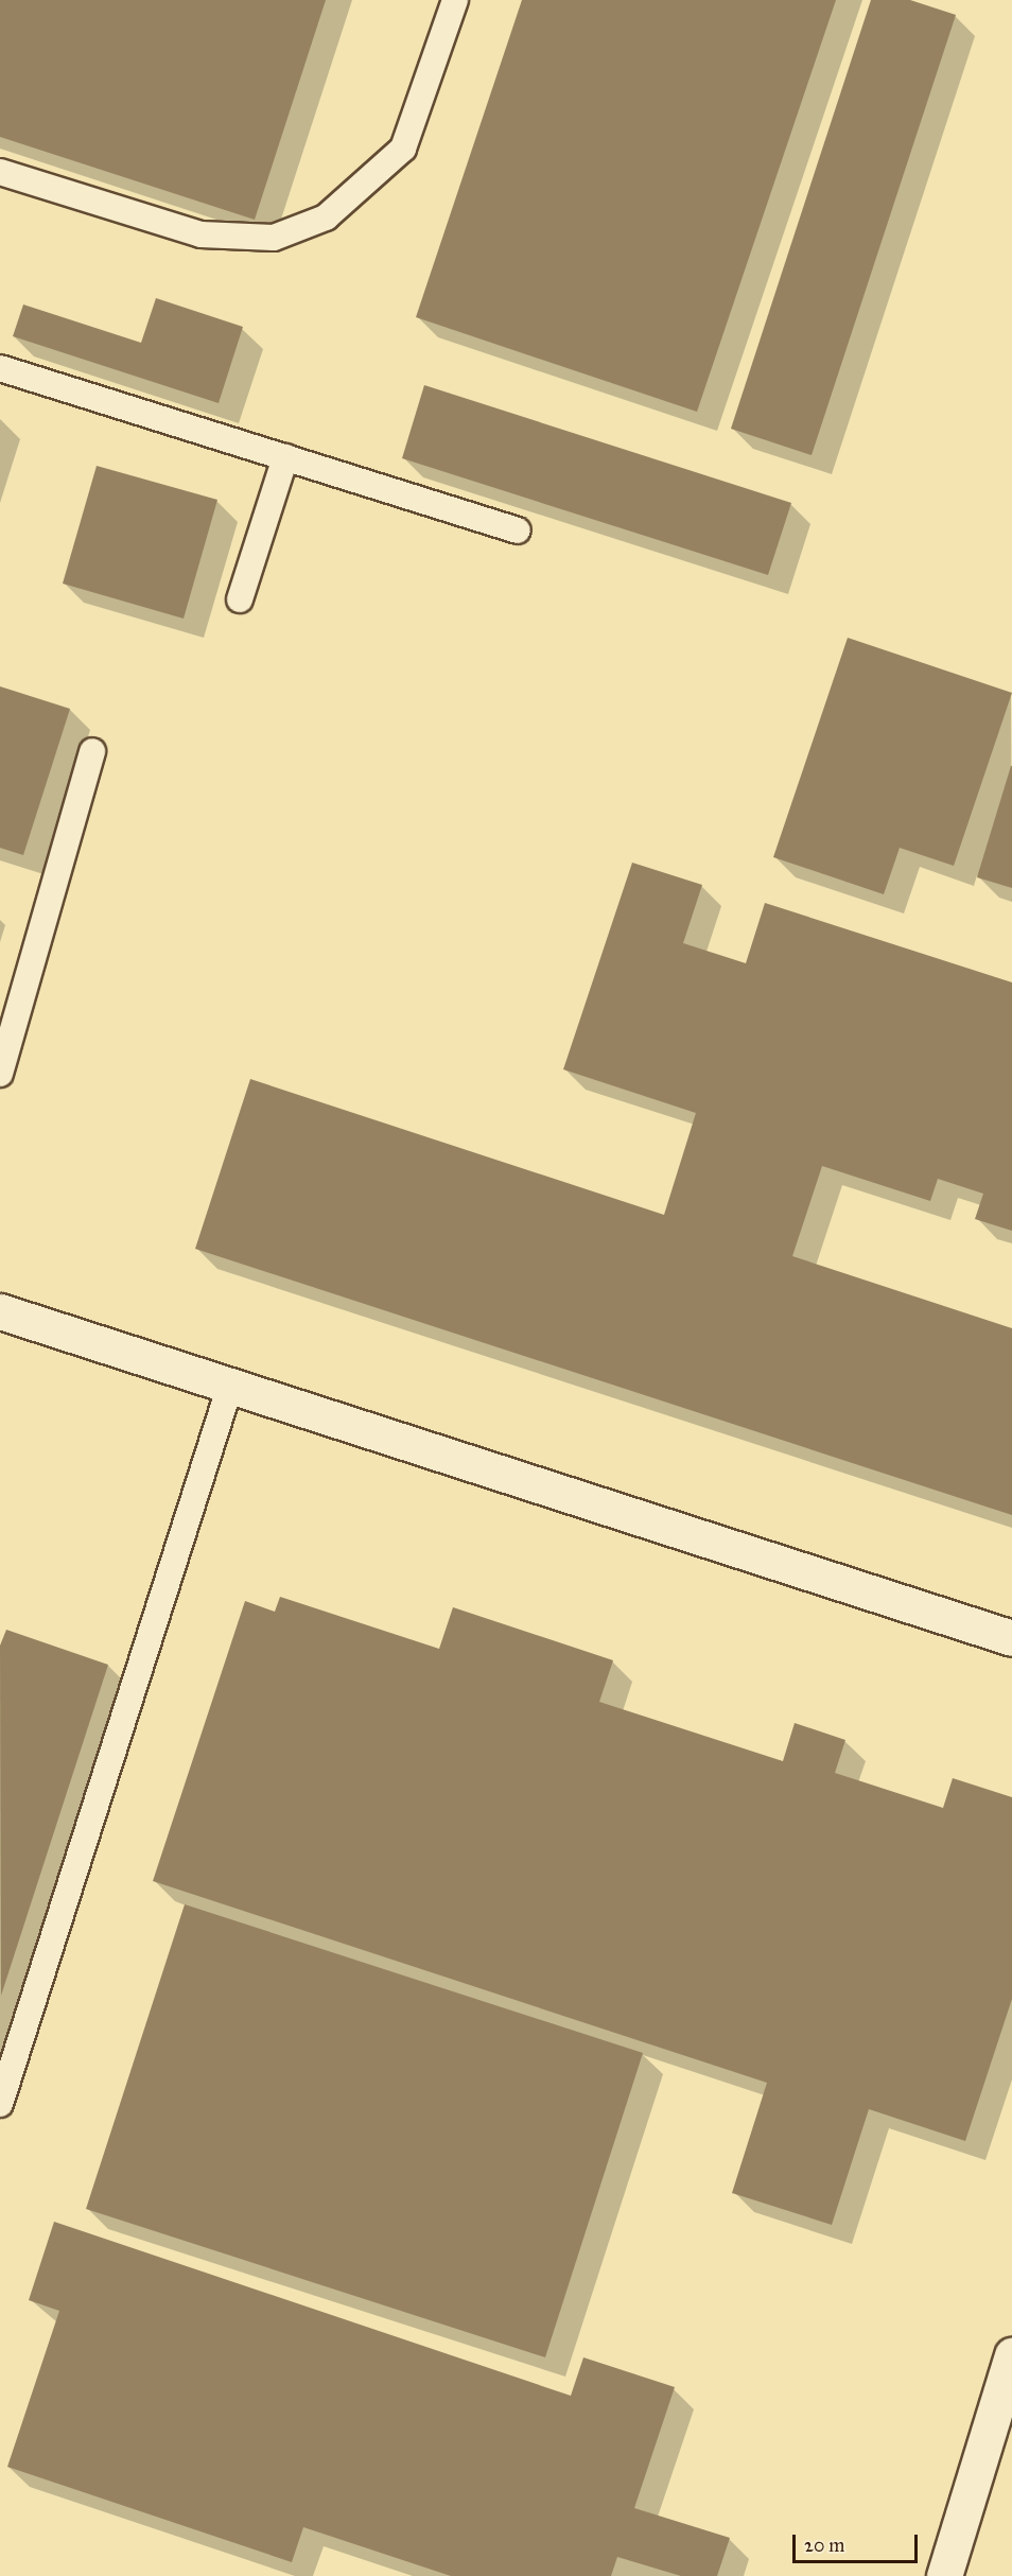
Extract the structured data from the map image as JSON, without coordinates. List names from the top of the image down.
{
  "scale_bar": "20 m"
}
